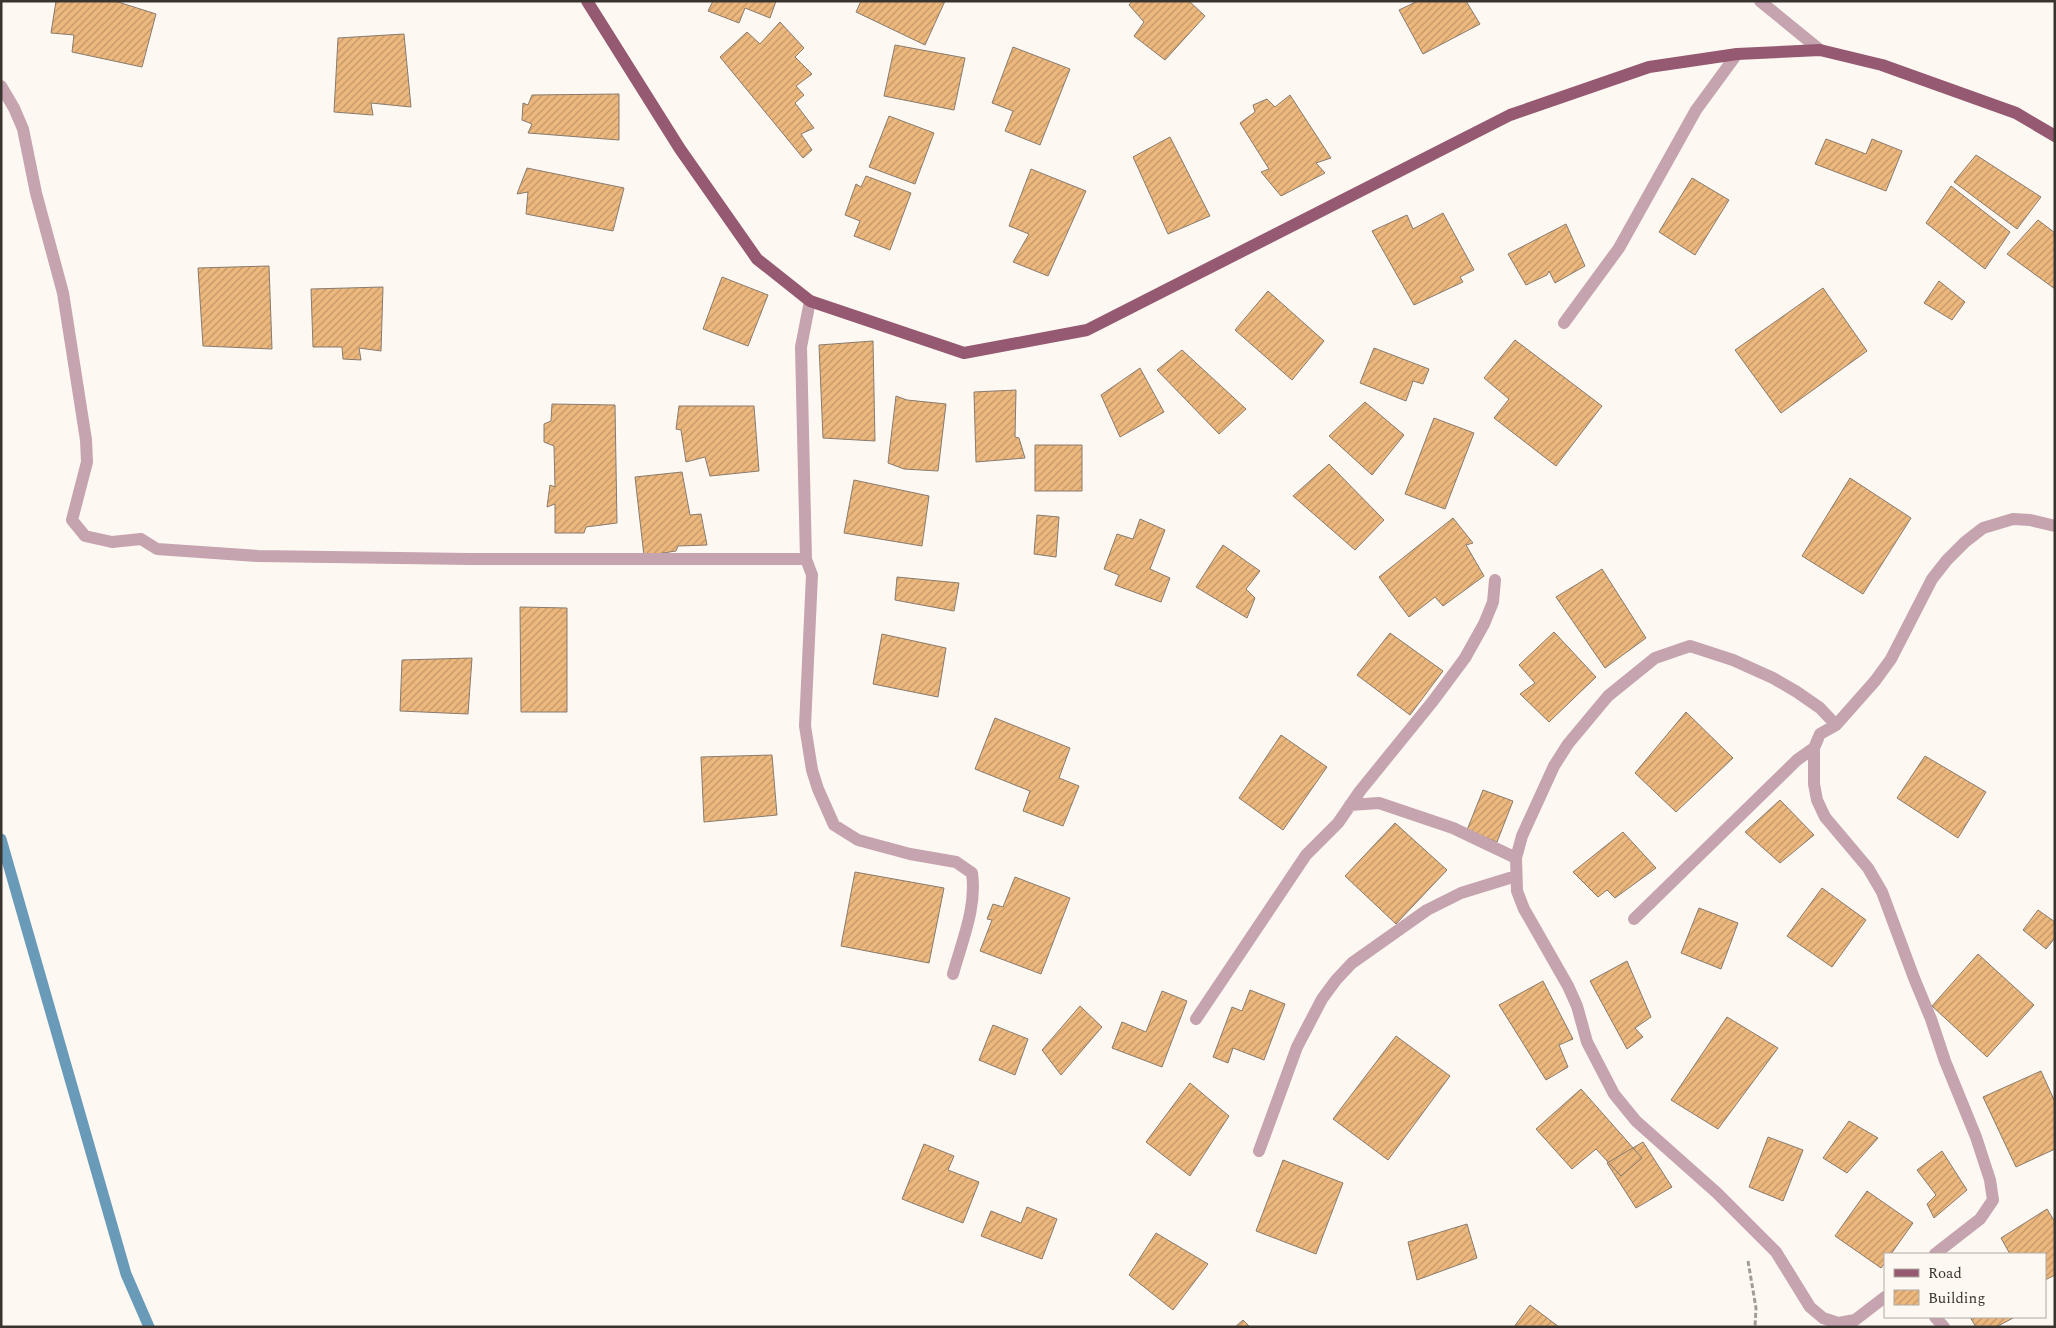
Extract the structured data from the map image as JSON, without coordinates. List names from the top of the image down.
{
  "legend": ["Road", "Building"]
}
